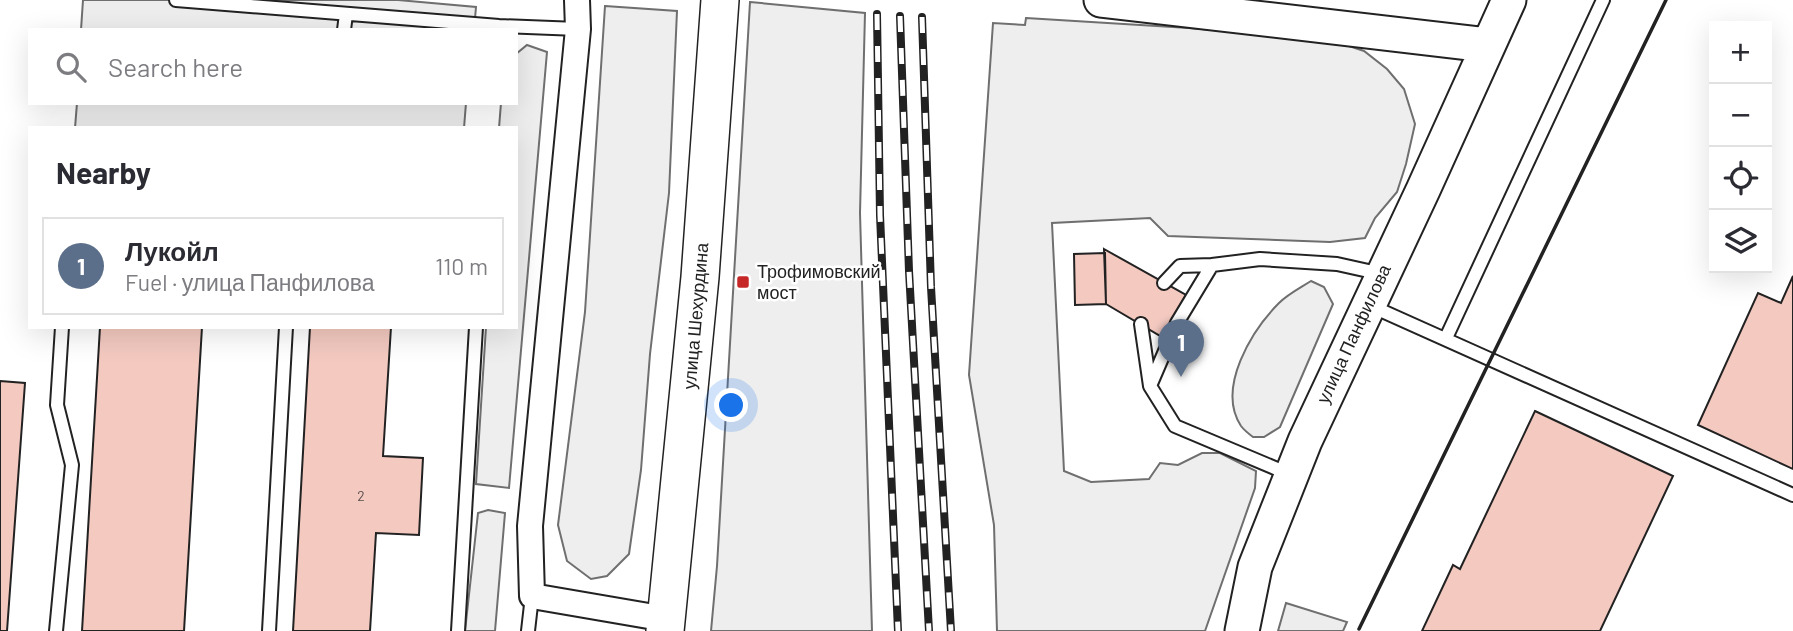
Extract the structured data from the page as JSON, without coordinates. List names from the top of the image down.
{
  "streets": {
    "main road": ["улица Шехурдина", "улица Панфилова"]
  },
  "places": {
    "transit": ["Трофимовский мост"]
  },
  "house_numbers": ["2"],
  "page": {
    "map_buttons": ["+", "−"],
    "search": "Search here",
    "heading": "Nearby",
    "list": [
      {
        "mark": "1",
        "name": "Лукойл",
        "note": "Fuel · улица Панфилова",
        "value": "110 m"
      }
    ],
    "pins": "1"
  }
}
